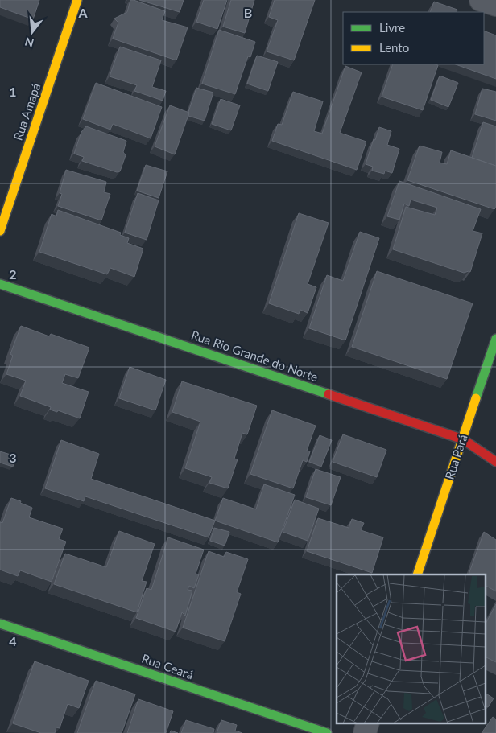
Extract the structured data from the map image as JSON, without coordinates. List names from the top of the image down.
{
  "streets": {
    "street": [
      "Rua Amapá",
      "Rua Rio Grande do Norte",
      "Rua Pará",
      "Rua Ceará"
    ]
  },
  "crossings": [
    ["Rua Rio Grande do Norte", "Rua Pará"]
  ],
  "legend": ["Livre", "Lento"],
  "north": "bottom",
  "grid": {
    "columns": ["A", "B"],
    "rows": [
      "1",
      "2",
      "3",
      "4"
    ]
  }
}
